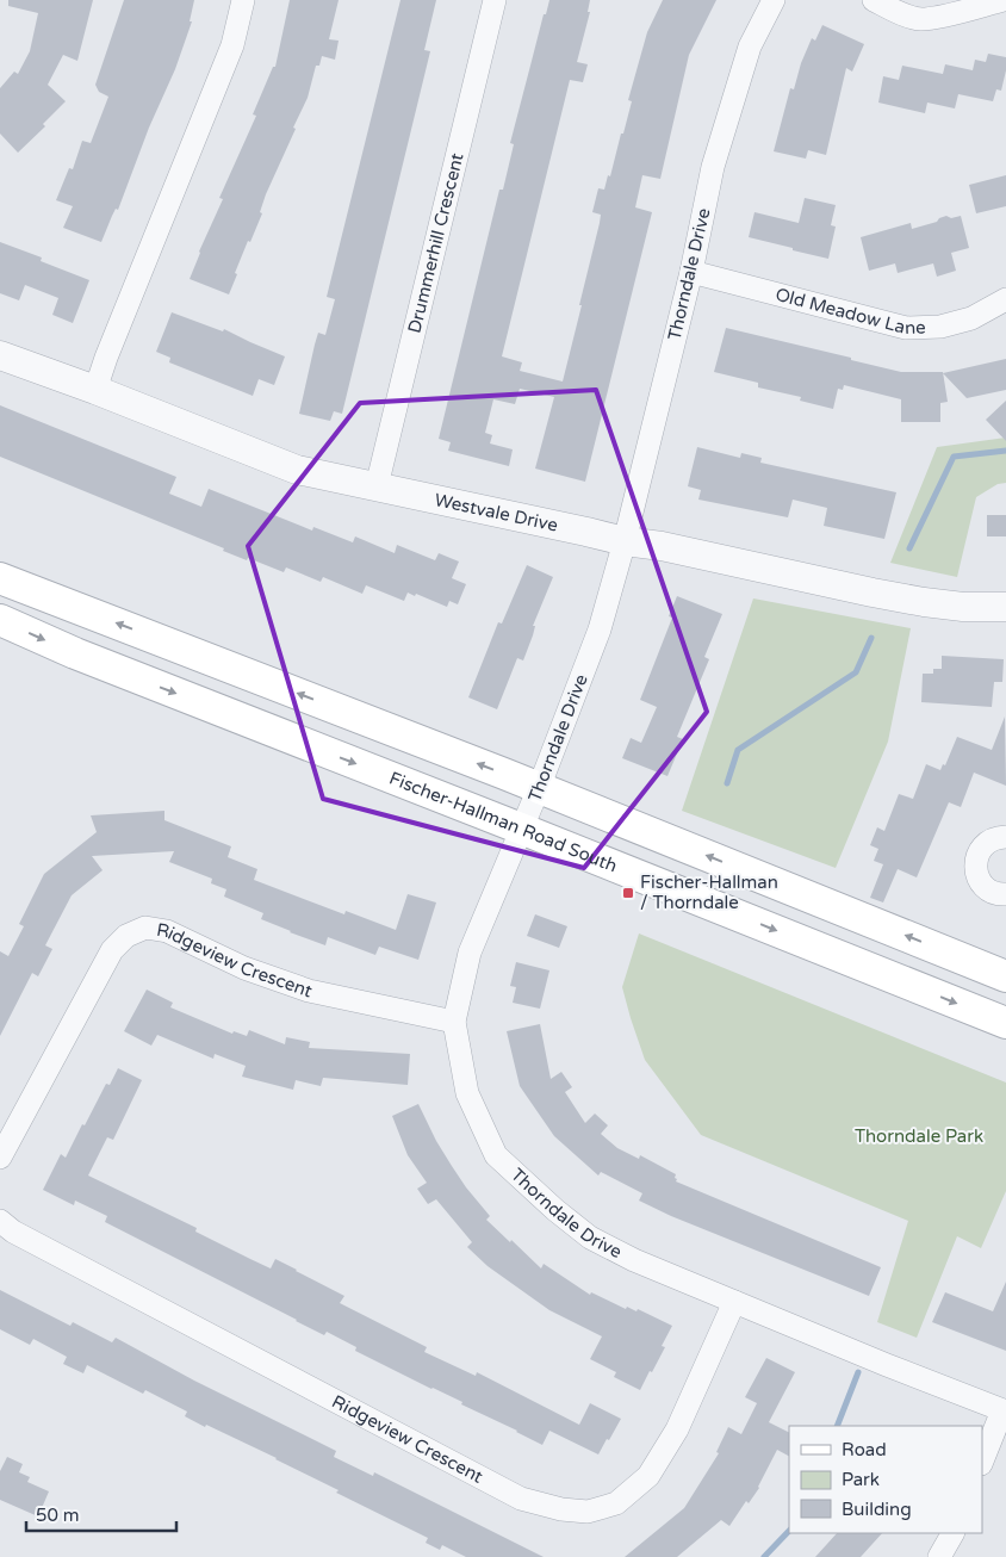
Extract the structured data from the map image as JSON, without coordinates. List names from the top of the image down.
{
  "streets": {
    "main road": ["Fischer-Hallman Road South"],
    "street": [
      "Drummerhill Crescent",
      "Thorndale Drive",
      "Old Meadow Lane",
      "Westvale Drive",
      "Ridgeview Crescent"
    ]
  },
  "crossings": [
    ["Drummerhill Crescent", "Westvale Drive"],
    ["Thorndale Drive", "Old Meadow Lane"],
    ["Thorndale Drive", "Westvale Drive"],
    ["Thorndale Drive", "Fischer-Hallman Road South"],
    ["Thorndale Drive", "Ridgeview Crescent"]
  ],
  "parks": ["Thorndale Park"],
  "places": {
    "transit": ["Fischer-Hallman / Thorndale"]
  },
  "legend": ["Road", "Park", "Building"],
  "scale_bar": "50 m"
}
